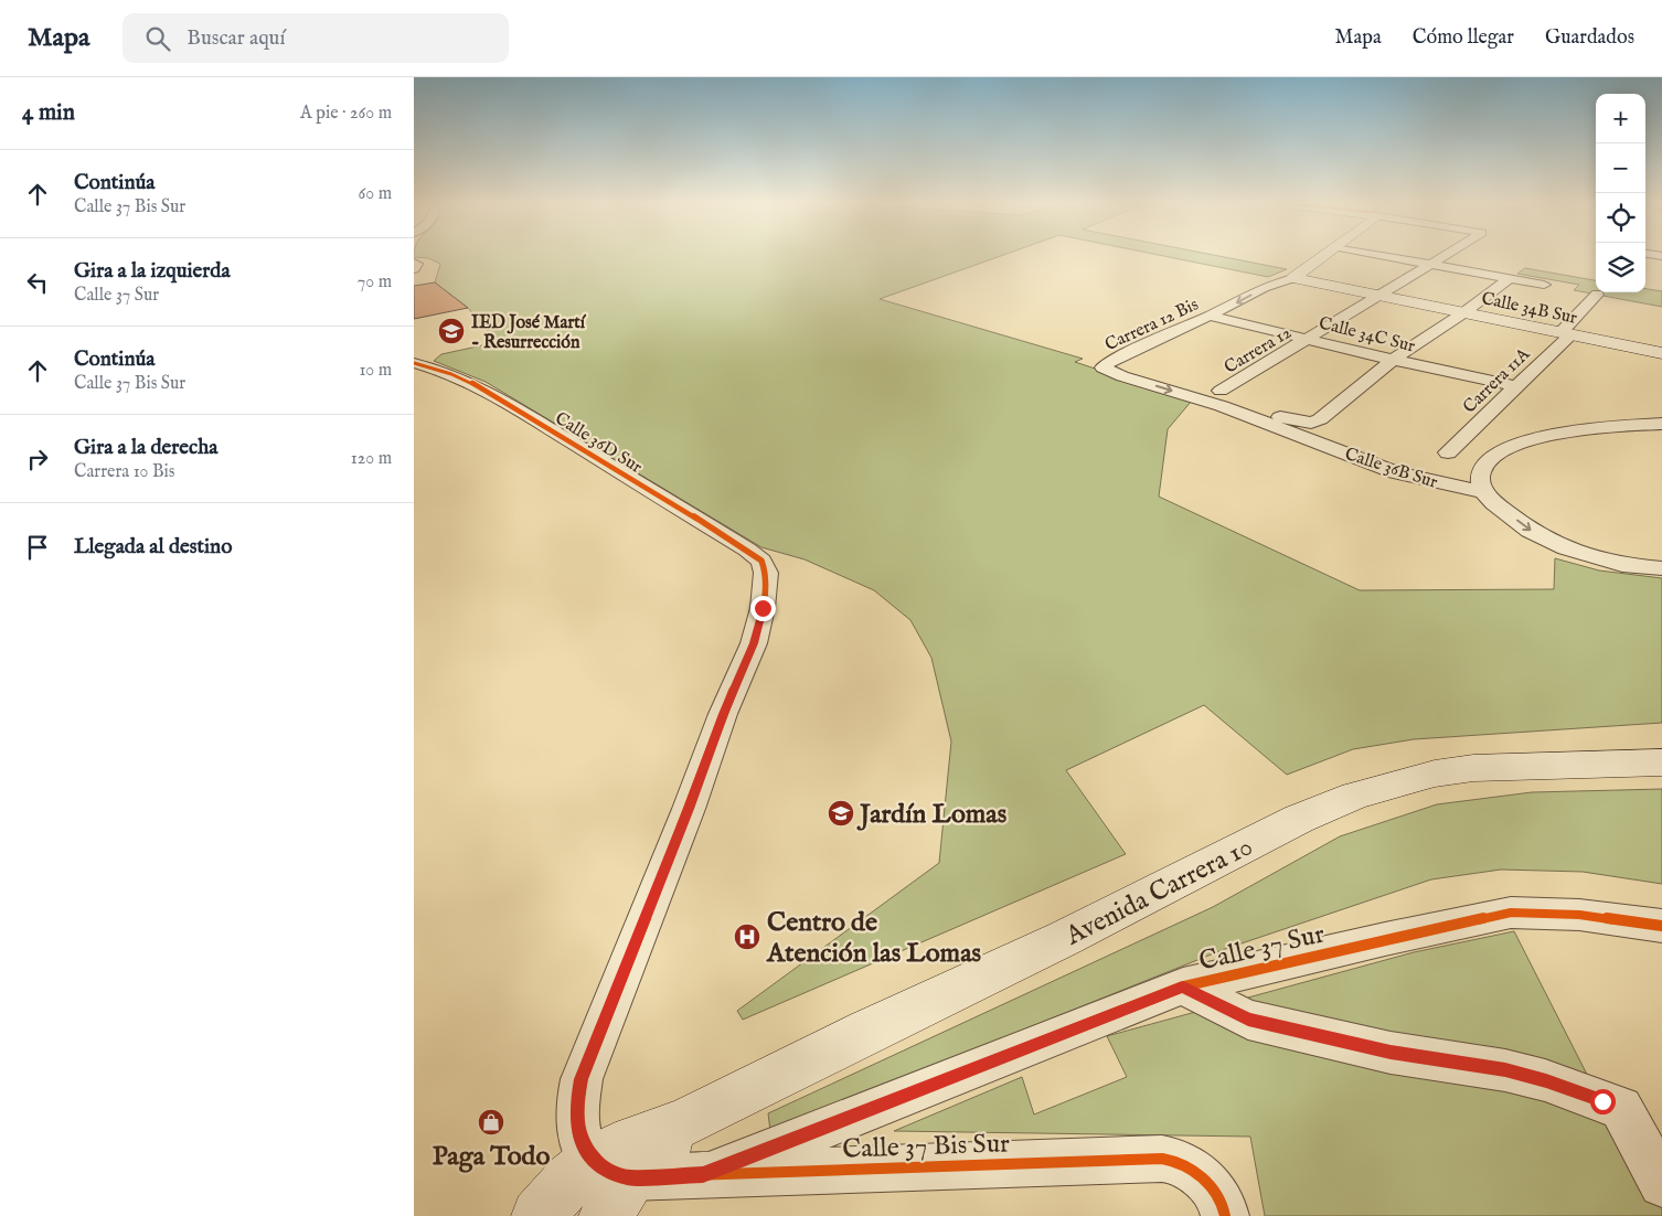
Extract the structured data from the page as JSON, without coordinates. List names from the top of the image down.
{
  "streets": {
    "street": [
      "Calle 34B Sur",
      "Carrera 12 Bis",
      "Calle 34C Sur",
      "Carrera 12",
      "Carrera 11A",
      "Calle 36D Sur",
      "Calle 36B Sur",
      "Avenida Carrera 10",
      "Calle 37 Sur",
      "Calle 37 Bis Sur"
    ]
  },
  "crossings": [
    ["Calle 34B Sur", "Carrera 12 Bis"],
    ["Calle 34B Sur", "Carrera 12"],
    ["Calle 34B Sur", "Carrera 11A"],
    ["Carrera 12 Bis", "Calle 34C Sur"],
    ["Carrera 12 Bis", "Calle 36B Sur"],
    ["Calle 34C Sur", "Carrera 12"],
    ["Calle 34C Sur", "Carrera 11A"],
    ["Calle 36D Sur", "Avenida Carrera 10"],
    ["Calle 36D Sur", "Calle 37 Bis Sur"],
    ["Avenida Carrera 10", "Calle 37 Bis Sur"],
    ["Calle 37 Sur", "Calle 37 Bis Sur"]
  ],
  "one_way": ["Calle 36B Sur"],
  "places": {
    "school or university": ["IED José Martí - Resurrección", "Jardín Lomas"],
    "hospital": ["Centro de Atención las Lomas"],
    "shop": ["Paga Todo"]
  },
  "page": {
    "header": "Mapa",
    "search": "Buscar aquí",
    "nav": ["Mapa", "Cómo llegar", "Guardados"],
    "heading": ["4 min", "A pie · 260 m"],
    "map_buttons": ["+", "−"],
    "list": [
      ["Continúa", "Calle 37 Bis Sur", "60 m"],
      ["Gira a la izquierda", "Calle 37 Sur", "70 m"],
      ["Continúa", "Calle 37 Bis Sur", "10 m"],
      ["Gira a la derecha", "Carrera 10 Bis", "120 m"],
      "Llegada al destino"
    ]
  }
}
